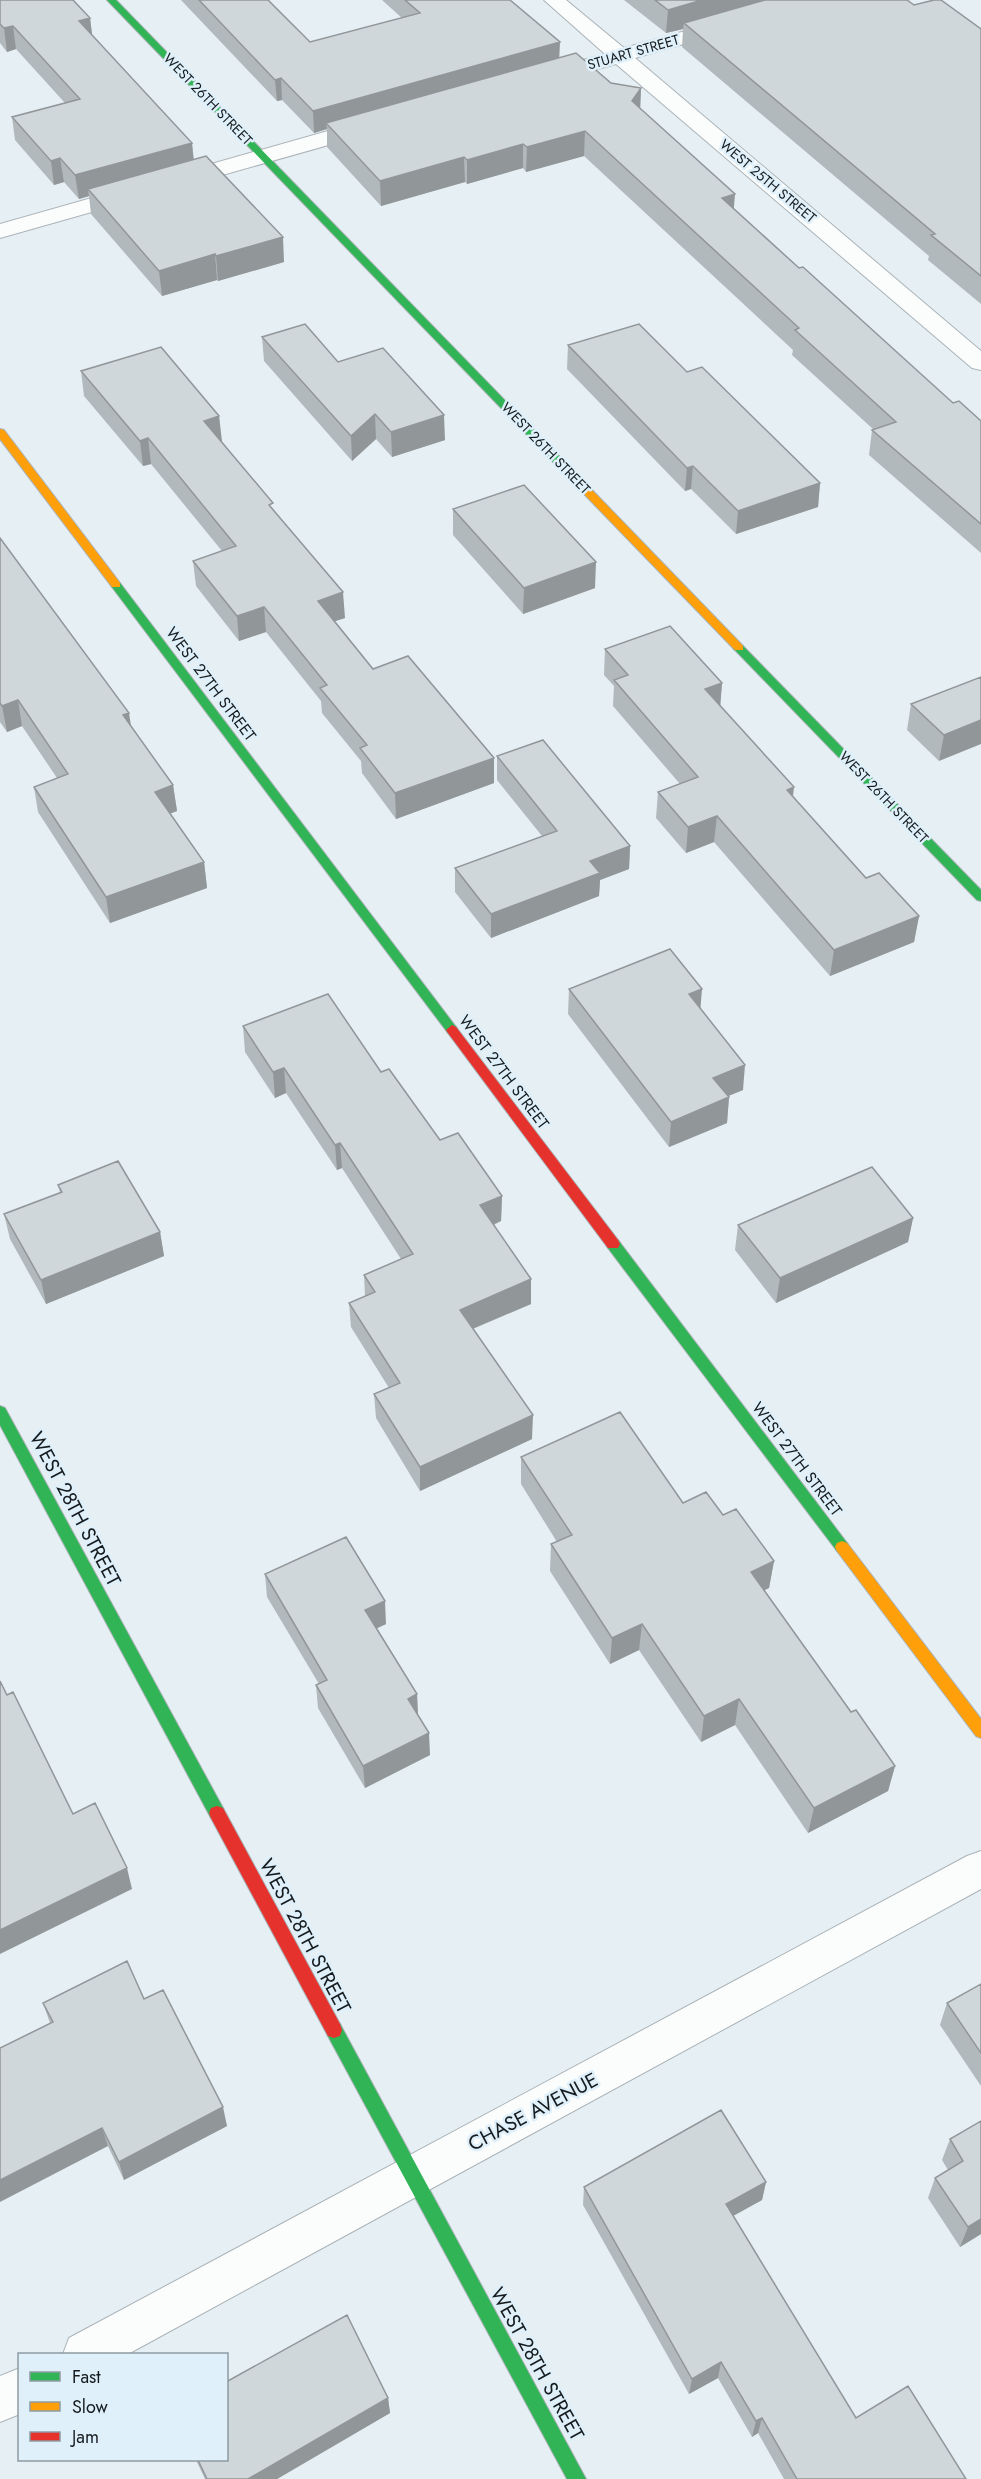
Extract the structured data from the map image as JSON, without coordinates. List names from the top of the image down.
{
  "streets": {
    "street": [
      "STUART STREET",
      "WEST 26TH STREET",
      "WEST 25TH STREET",
      "WEST 27TH STREET",
      "WEST 28TH STREET",
      "CHASE AVENUE"
    ]
  },
  "crossings": [
    ["STUART STREET", "WEST 25TH STREET"],
    ["WEST 28TH STREET", "CHASE AVENUE"]
  ],
  "legend": ["Fast", "Slow", "Jam"]
}
